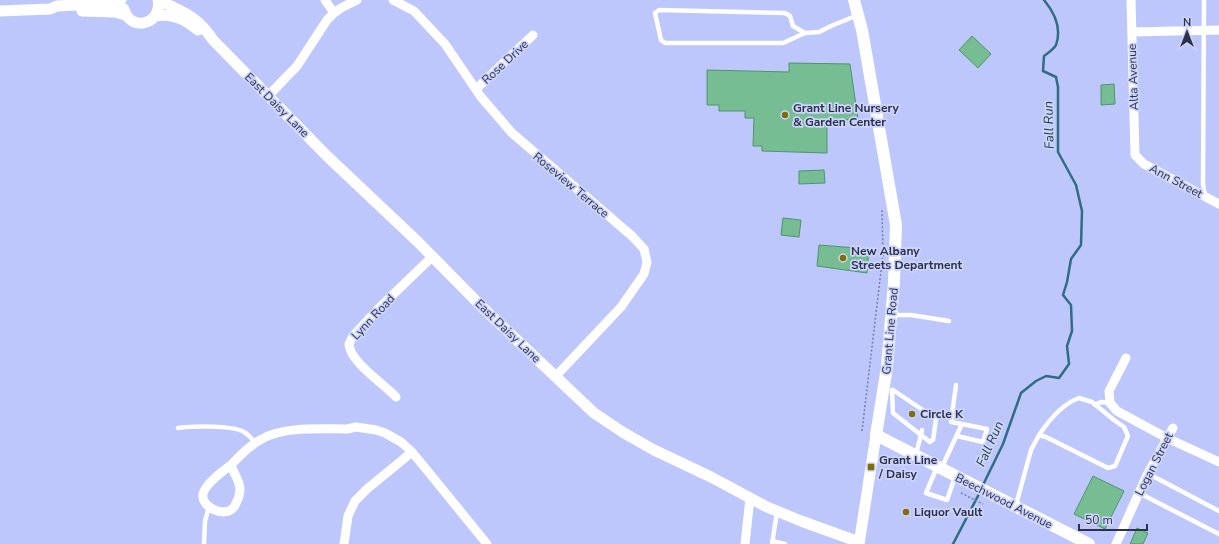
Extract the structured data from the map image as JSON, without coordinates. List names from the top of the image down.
{
  "streets": {
    "main road": ["Grant Line Road", "Beechwood Avenue"],
    "street": [
      "Rose Drive",
      "Alta Avenue",
      "East Daisy Lane",
      "Ann Street",
      "Roseview Terrace",
      "Lynn Road",
      "Logan Street"
    ]
  },
  "crossings": [
    ["Rose Drive", "Roseview Terrace"],
    ["Alta Avenue", "Ann Street"],
    ["East Daisy Lane", "Roseview Terrace"],
    ["East Daisy Lane", "Lynn Road"],
    ["East Daisy Lane", "Grant Line Road"],
    ["Grant Line Road", "Beechwood Avenue"]
  ],
  "water": ["Fall Run"],
  "places": {
    "other": [
      "Grant Line Nursery & Garden Center",
      "New Albany Streets Department",
      "Circle K",
      "Liquor Vault"
    ],
    "transit": ["Grant Line / Daisy"]
  },
  "scale_bar": "50 m",
  "north": "top"
}
